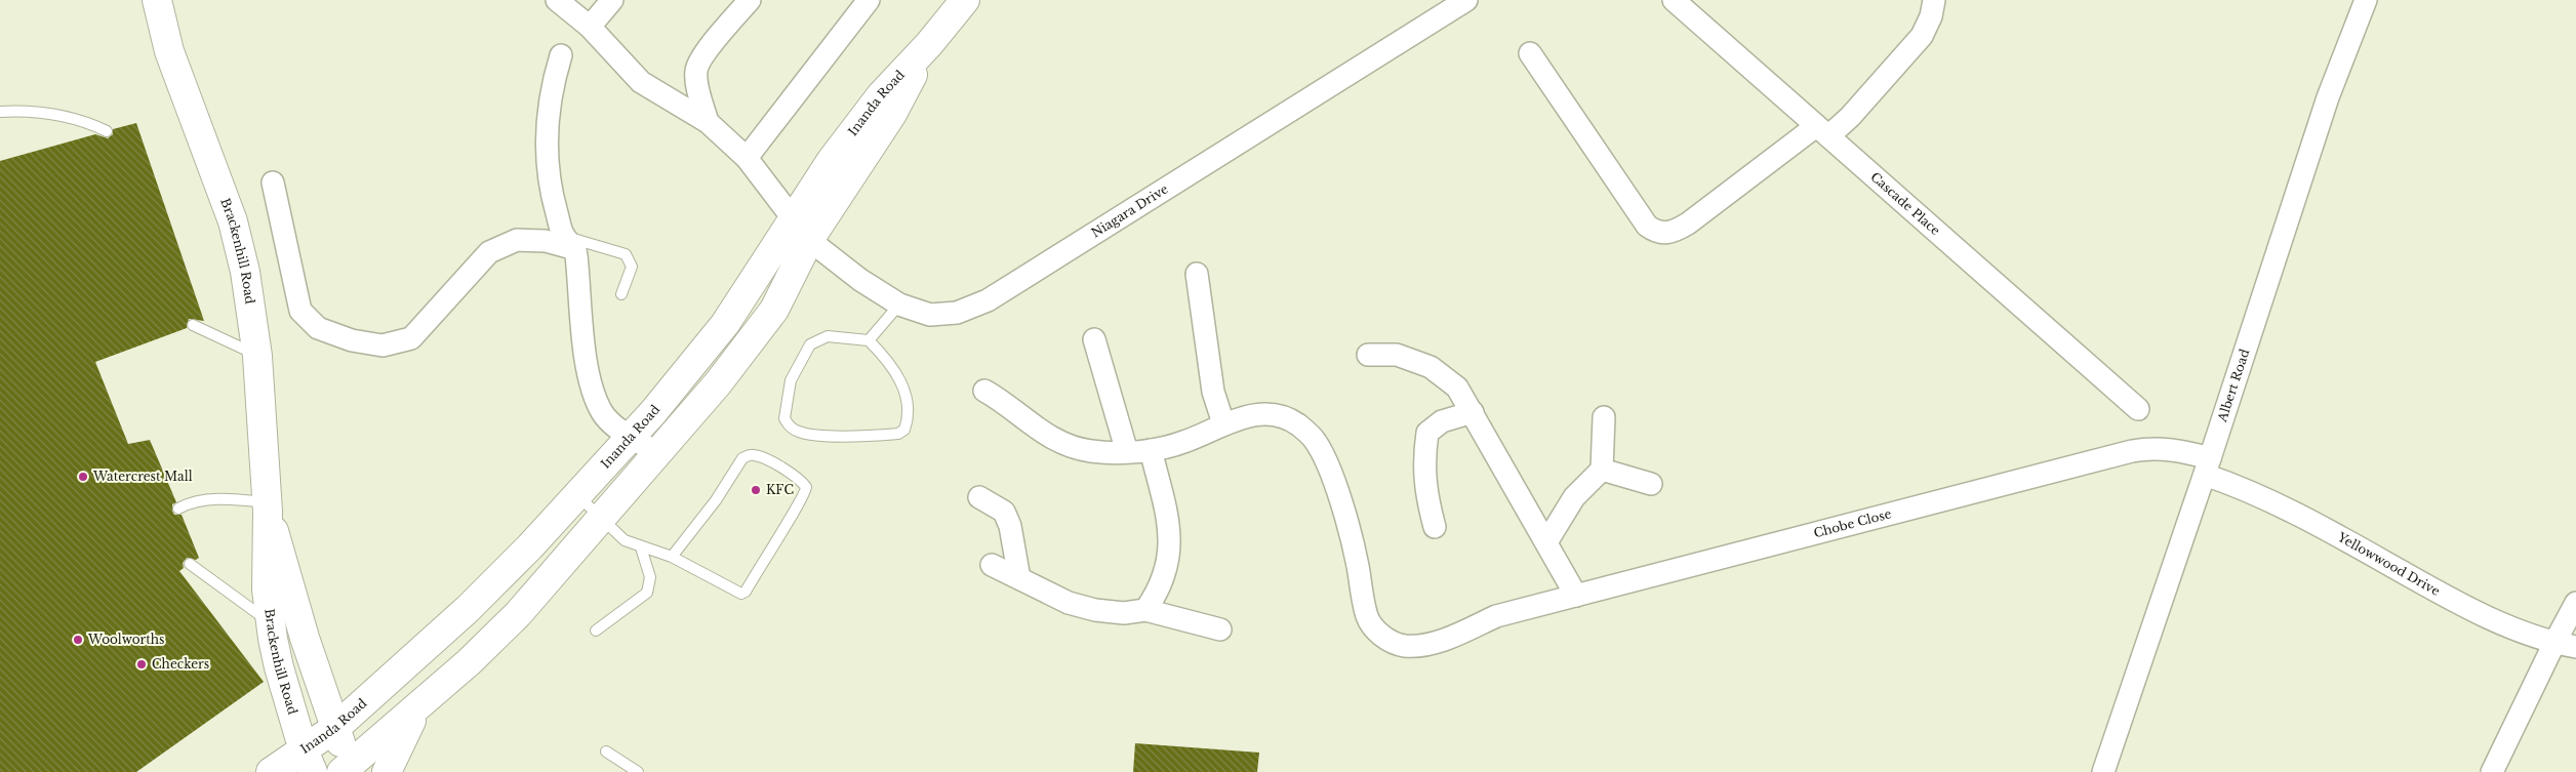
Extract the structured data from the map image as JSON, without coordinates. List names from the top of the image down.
{
  "streets": {
    "street": [
      "Inanda Road",
      "Cascade Place",
      "Niagara Drive",
      "Brackenhill Road",
      "Albert Road",
      "Chobe Close",
      "Yellowwood Drive"
    ]
  },
  "crossings": [
    ["Inanda Road", "Niagara Drive"],
    ["Inanda Road", "Brackenhill Road"],
    ["Albert Road", "Chobe Close"],
    ["Albert Road", "Yellowwood Drive"],
    ["Chobe Close", "Yellowwood Drive"]
  ],
  "places": [
    "Watercrest Mall",
    "KFC",
    "Woolworths",
    "Checkers"
  ]
}
